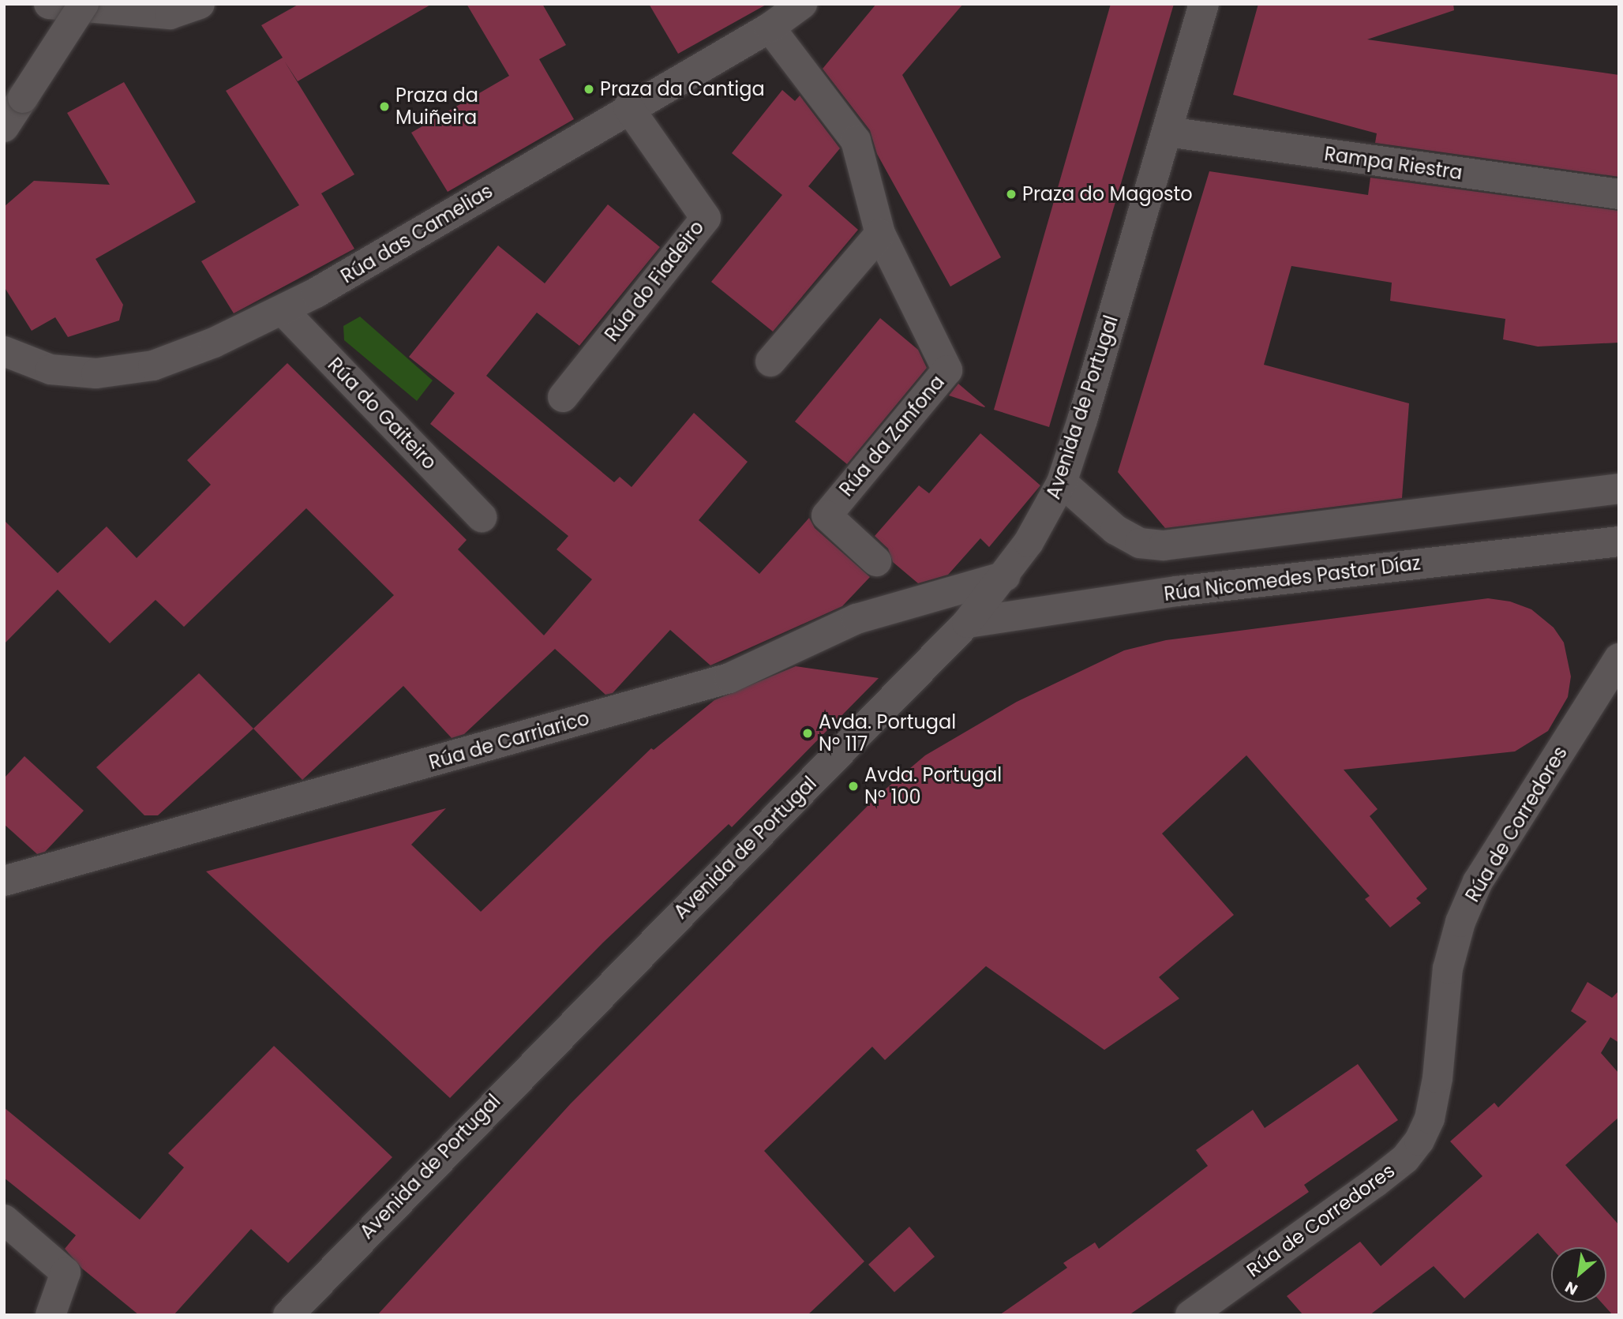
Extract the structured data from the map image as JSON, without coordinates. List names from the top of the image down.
{
  "streets": {
    "street": [
      "Rampa Riestra",
      "Rúa das Camelias",
      "Rúa do Fiadeiro",
      "Avenida de Portugal",
      "Rúa do Gaiteiro",
      "Rúa da Zanfona",
      "Rúa Nicomedes Pastor Díaz",
      "Rúa de Carriarico",
      "Rúa de Corredores"
    ]
  },
  "crossings": [
    ["Rampa Riestra", "Avenida de Portugal"],
    ["Rúa das Camelias", "Rúa do Fiadeiro"],
    ["Rúa das Camelias", "Rúa do Gaiteiro"],
    ["Rúa das Camelias", "Rúa da Zanfona"],
    ["Avenida de Portugal", "Rúa Nicomedes Pastor Díaz"],
    ["Avenida de Portugal", "Rúa de Carriarico"]
  ],
  "places": [
    "Praza da Cantiga",
    "Praza da Muiñeira",
    "Praza do Magosto",
    "Avda. Portugal Nº 117",
    "Avda. Portugal Nº 100"
  ],
  "north": "bottom left"
}
